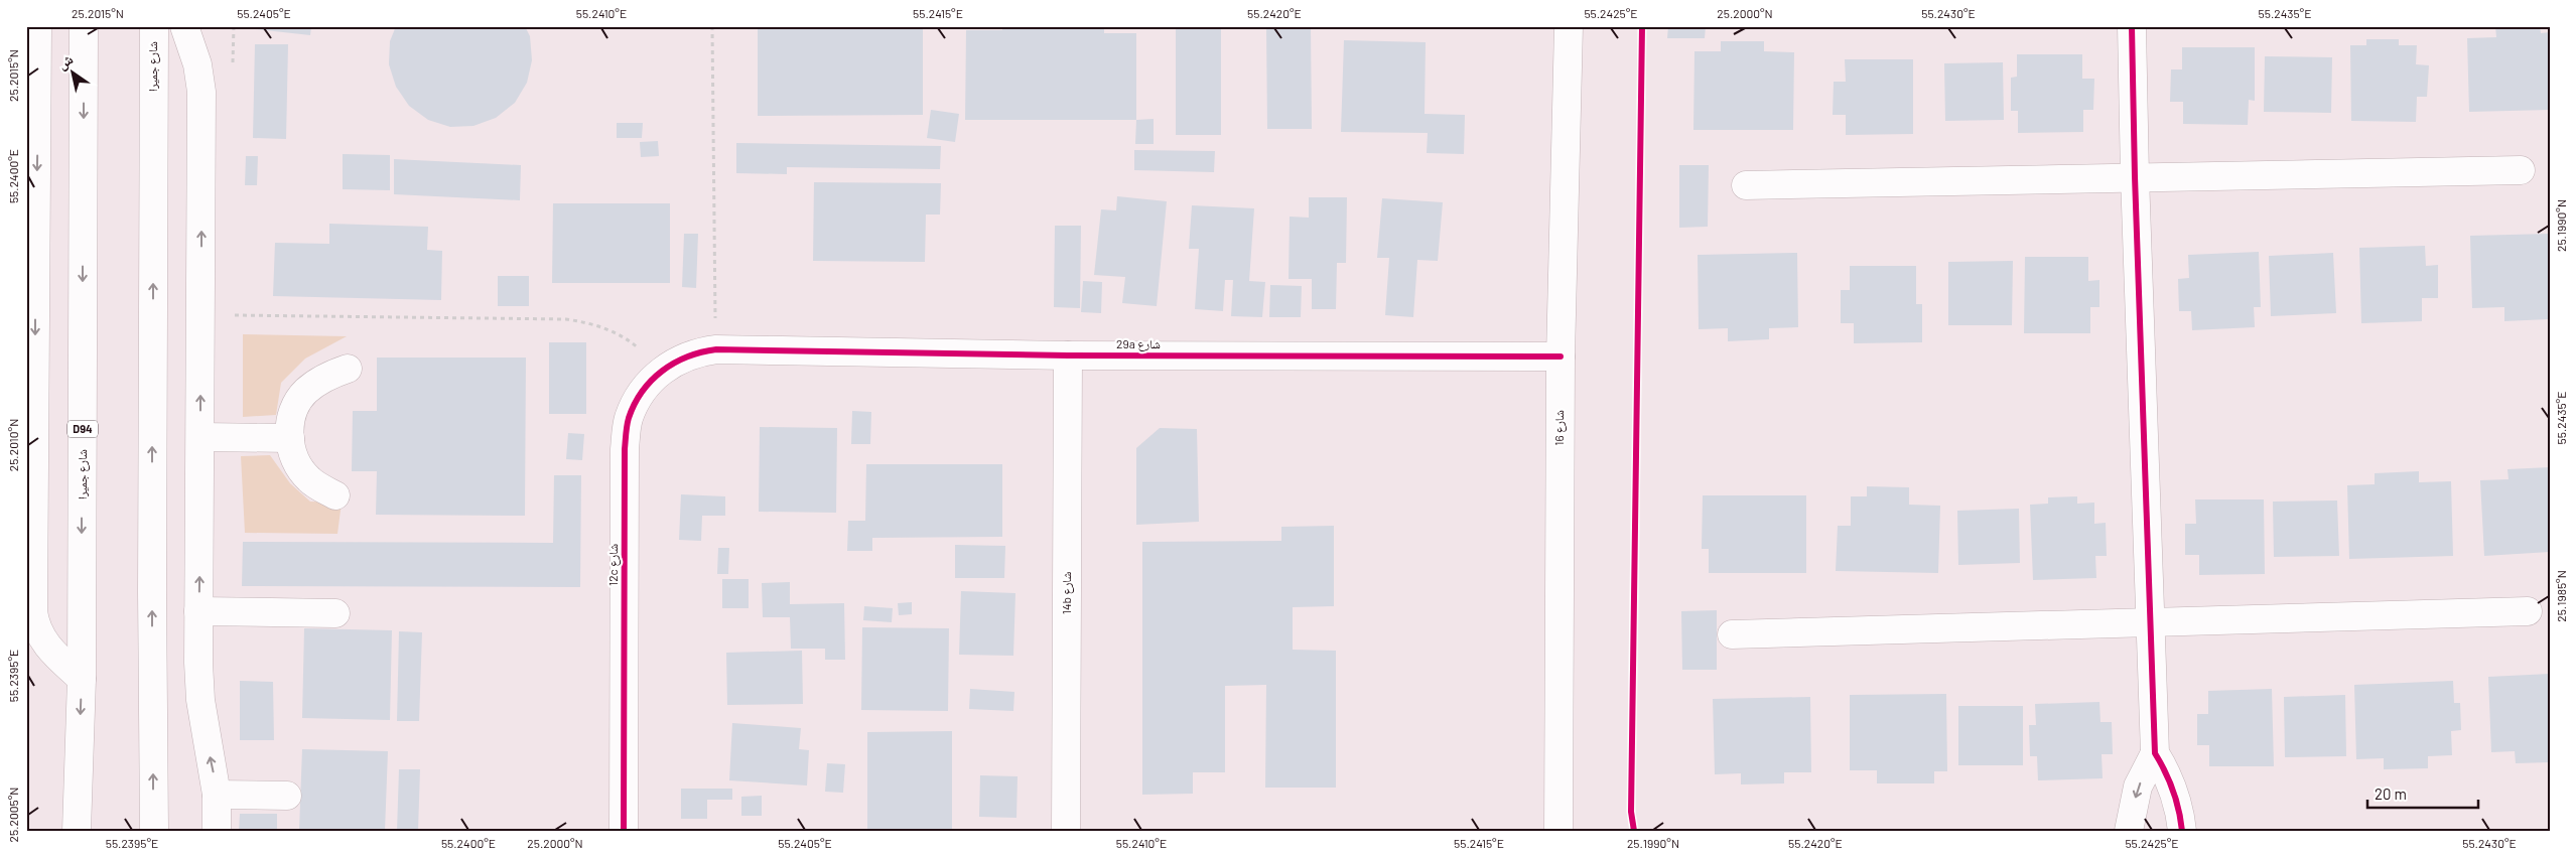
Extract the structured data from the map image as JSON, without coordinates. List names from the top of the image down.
{
  "streets": {
    "street": [
      "شارع جميرا",
      "29a شارع",
      "شارع 16",
      "D94",
      "12c شارع",
      "14b شارع"
    ]
  },
  "crossings": [
    ["29a شارع", "شارع 16"],
    ["29a شارع", "12c شارع"],
    ["29a شارع", "14b شارع"]
  ],
  "scale_bar": "20 m",
  "north": "top left",
  "coordinates": [
    "25.2015°N",
    "55.2405°E",
    "55.2410°E",
    "55.2415°E",
    "55.2420°E",
    "55.2425°E",
    "25.2000°N",
    "55.2430°E",
    "55.2435°E",
    "55.2400°E",
    "25.1990°N",
    "25.2010°N",
    "25.1985°N",
    "55.2395°E",
    "25.2005°N"
  ]
}
